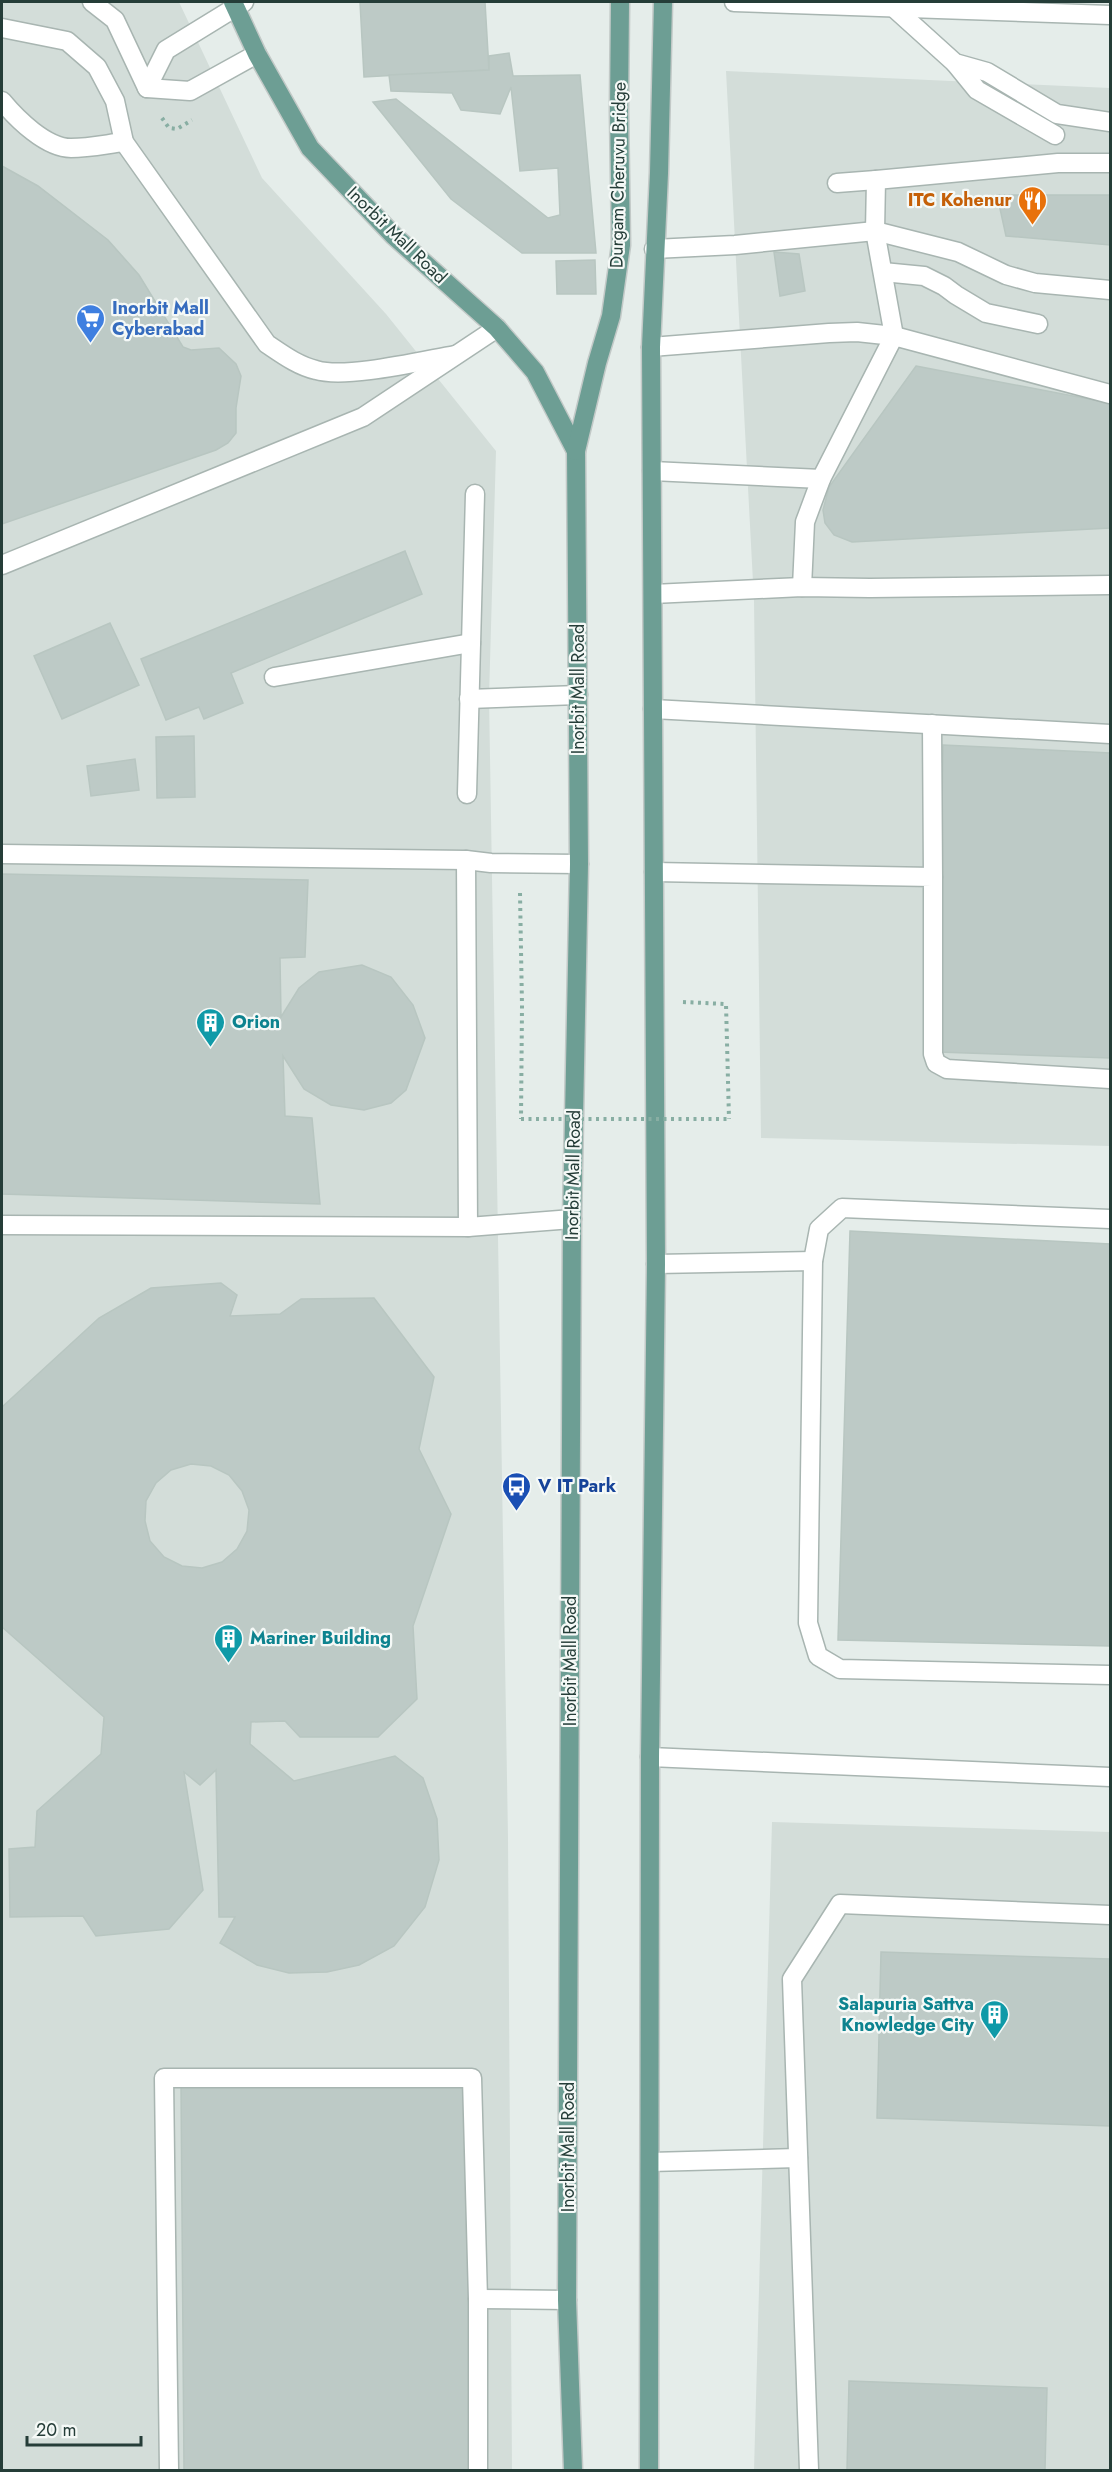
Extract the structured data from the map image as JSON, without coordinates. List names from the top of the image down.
{
  "streets": {
    "main road": ["Durgam Cheruvu Bridge", "Inorbit Mall Road"]
  },
  "crossings": [
    ["Durgam Cheruvu Bridge", "Inorbit Mall Road"]
  ],
  "places": {
    "restaurant": ["ITC Kohenur"],
    "supermarket": ["Inorbit Mall Cyberabad"],
    "building": ["Orion", "Mariner Building", "Salapuria Sattva Knowledge City"],
    "bus stop": ["V IT Park"]
  },
  "scale_bar": "20 m"
}
